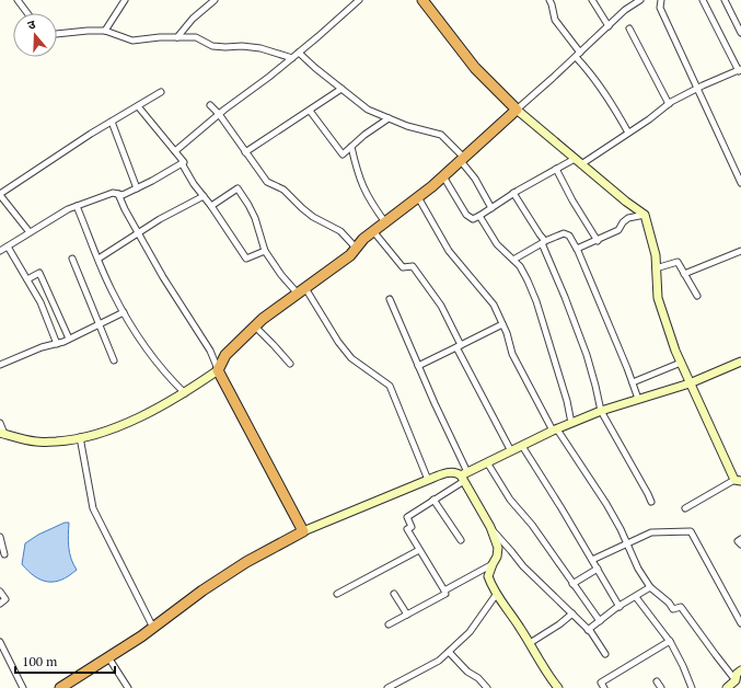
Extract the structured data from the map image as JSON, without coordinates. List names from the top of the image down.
{
  "scale_bar": "100 m",
  "north": "top"
}
